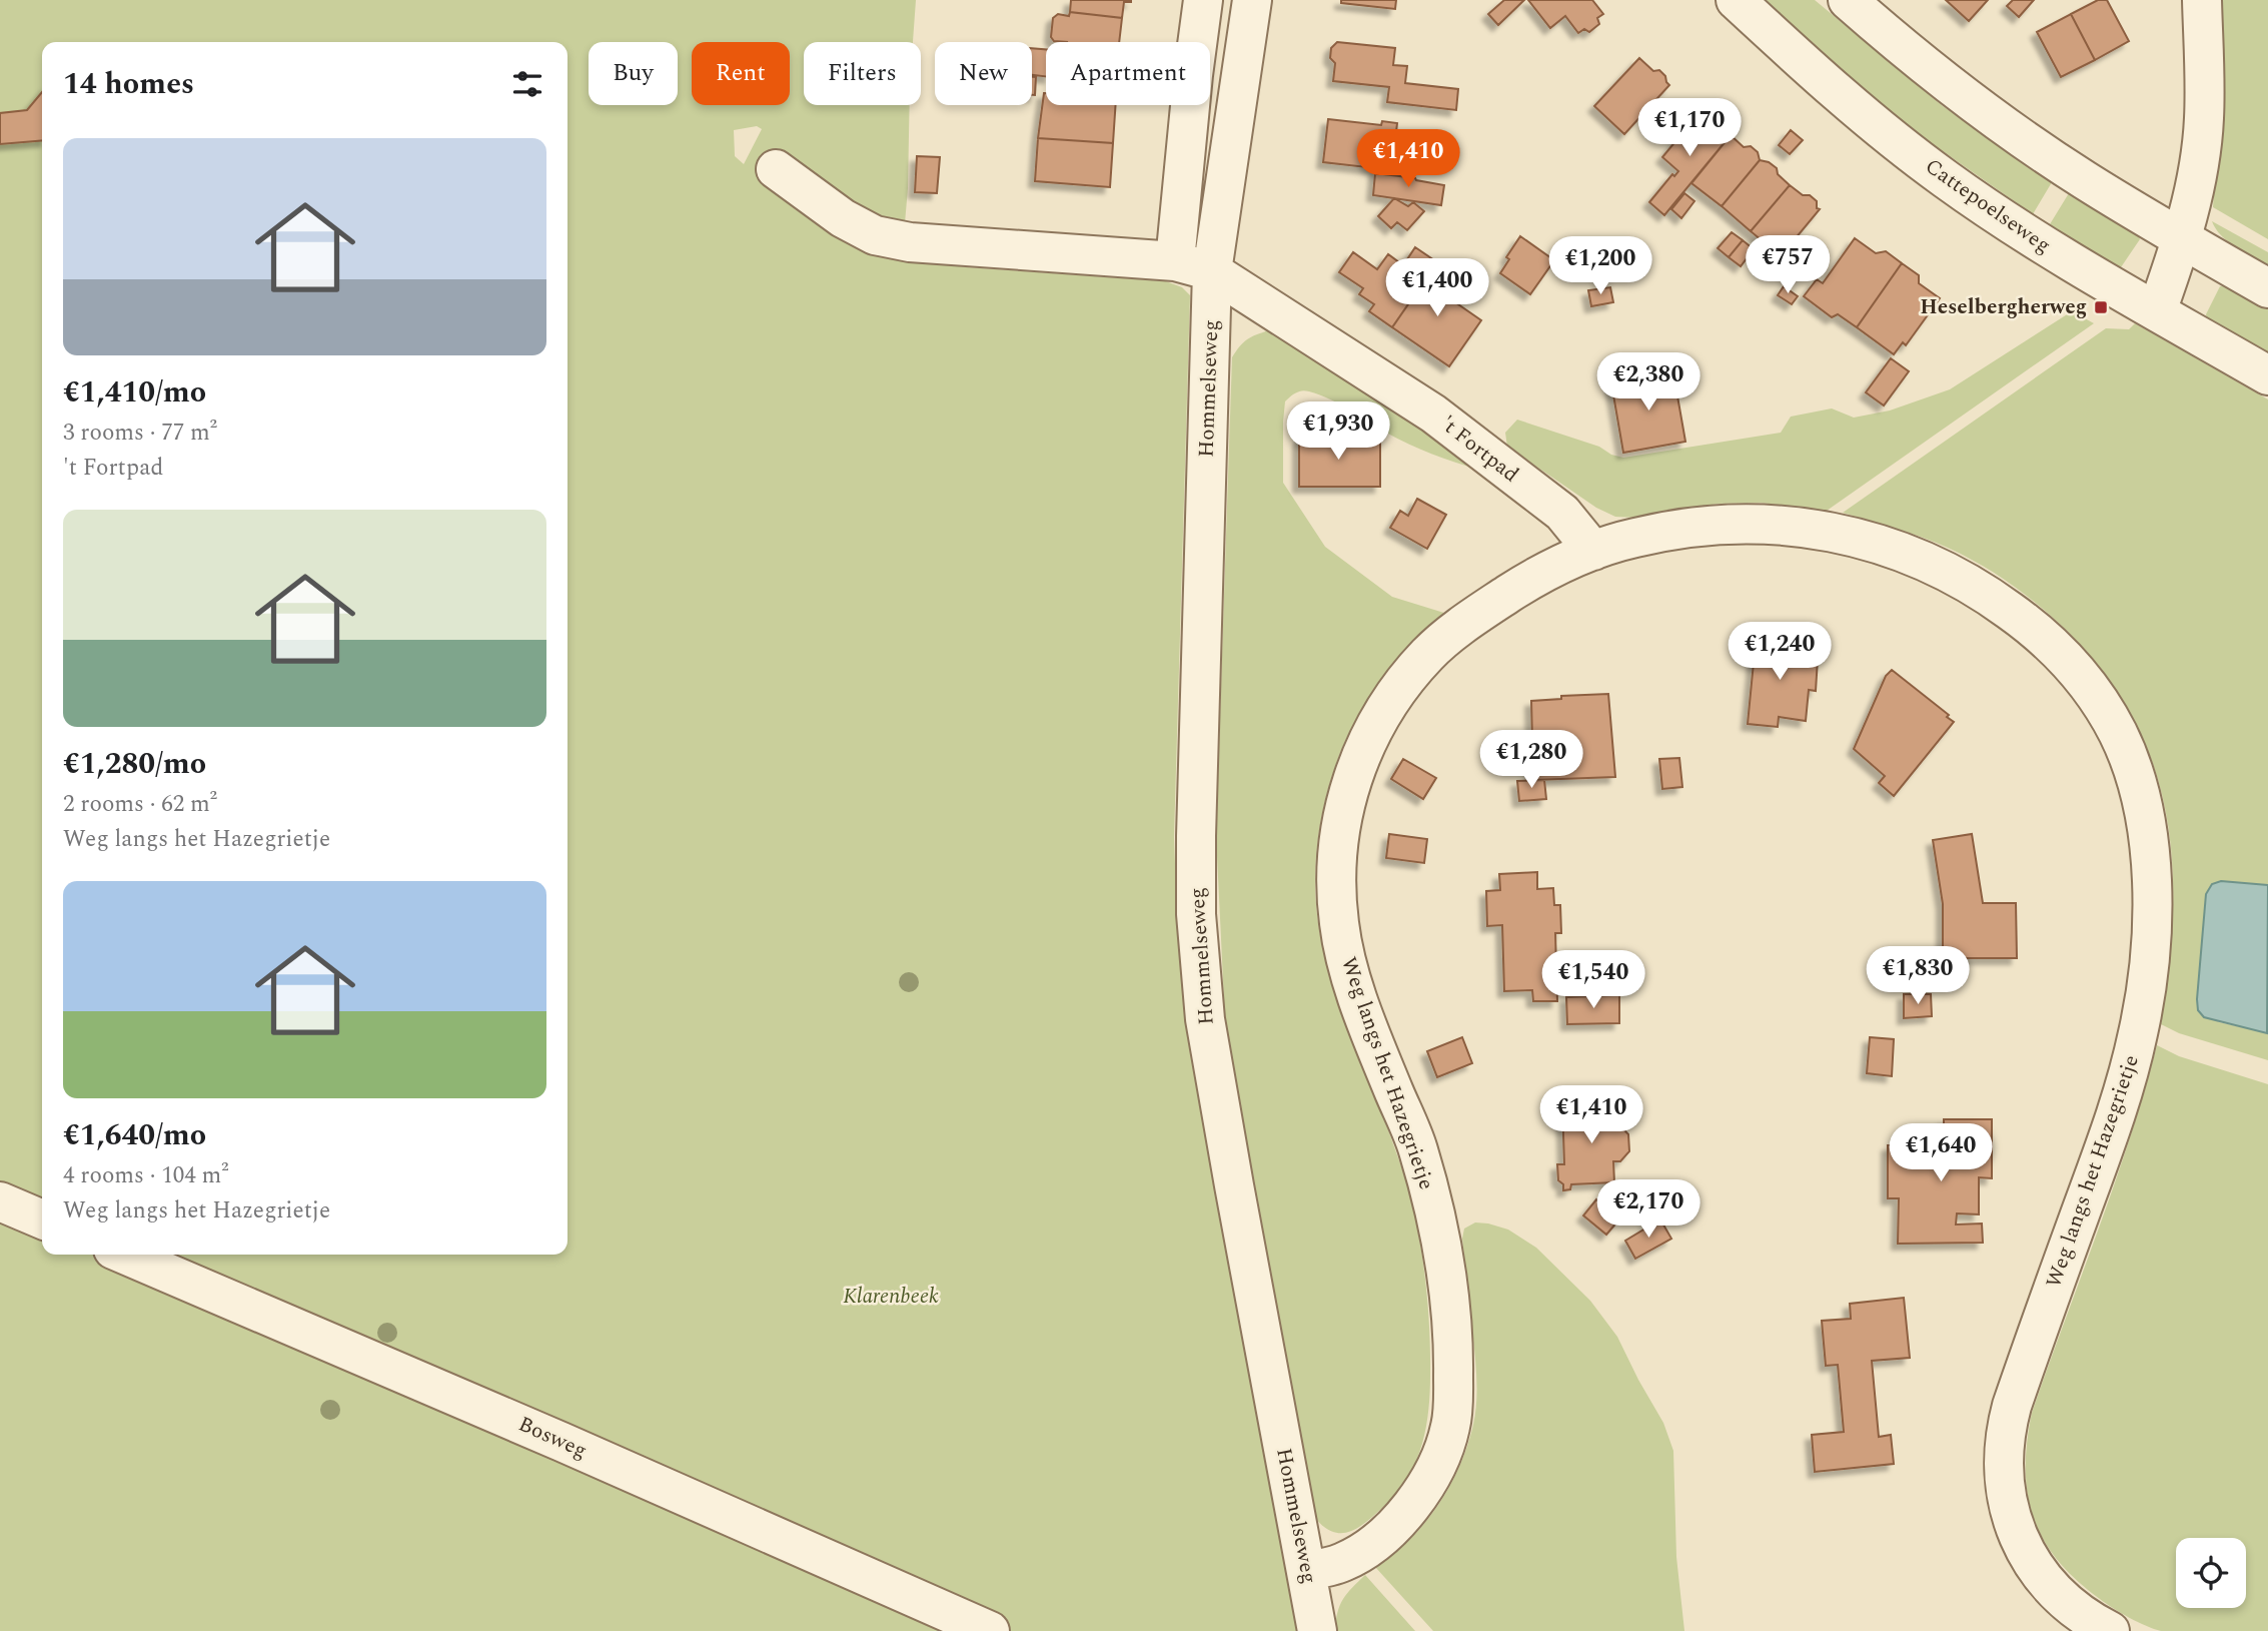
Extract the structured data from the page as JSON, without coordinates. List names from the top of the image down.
{
  "streets": {
    "street": [
      "Cattepoelseweg",
      "Hommelseweg",
      "'t Fortpad",
      "Weg langs het Hazegrietje",
      "Bosweg"
    ]
  },
  "crossings": [
    ["Hommelseweg", "'t Fortpad"],
    ["Hommelseweg", "Weg langs het Hazegrietje"],
    ["'t Fortpad", "Weg langs het Hazegrietje"]
  ],
  "parks": ["Klarenbeek"],
  "places": {
    "transit": ["Heselbergherweg"]
  },
  "page": {
    "chip": [
      "Buy",
      "Rent",
      "Filters",
      "New",
      "Apartment"
    ],
    "heading": "14 homes",
    "price": [
      "€1,170",
      "€1,410",
      "€757",
      "€1,200",
      "€1,400",
      "€2,380",
      "€1,930",
      "€1,240",
      "€1,280",
      "€1,830",
      "€1,540",
      "€1,410",
      "€1,640",
      "€2,170"
    ],
    "list": [
      {
        "name": "€1,410/mo",
        "note": "3 rooms · 77 m² · 't Fortpad"
      },
      {
        "name": "€1,280/mo",
        "note": "2 rooms · 62 m² · Weg langs het Hazegrietje"
      },
      {
        "name": "€1,640/mo",
        "note": "4 rooms · 104 m² · Weg langs het Hazegrietje"
      }
    ]
  }
}
